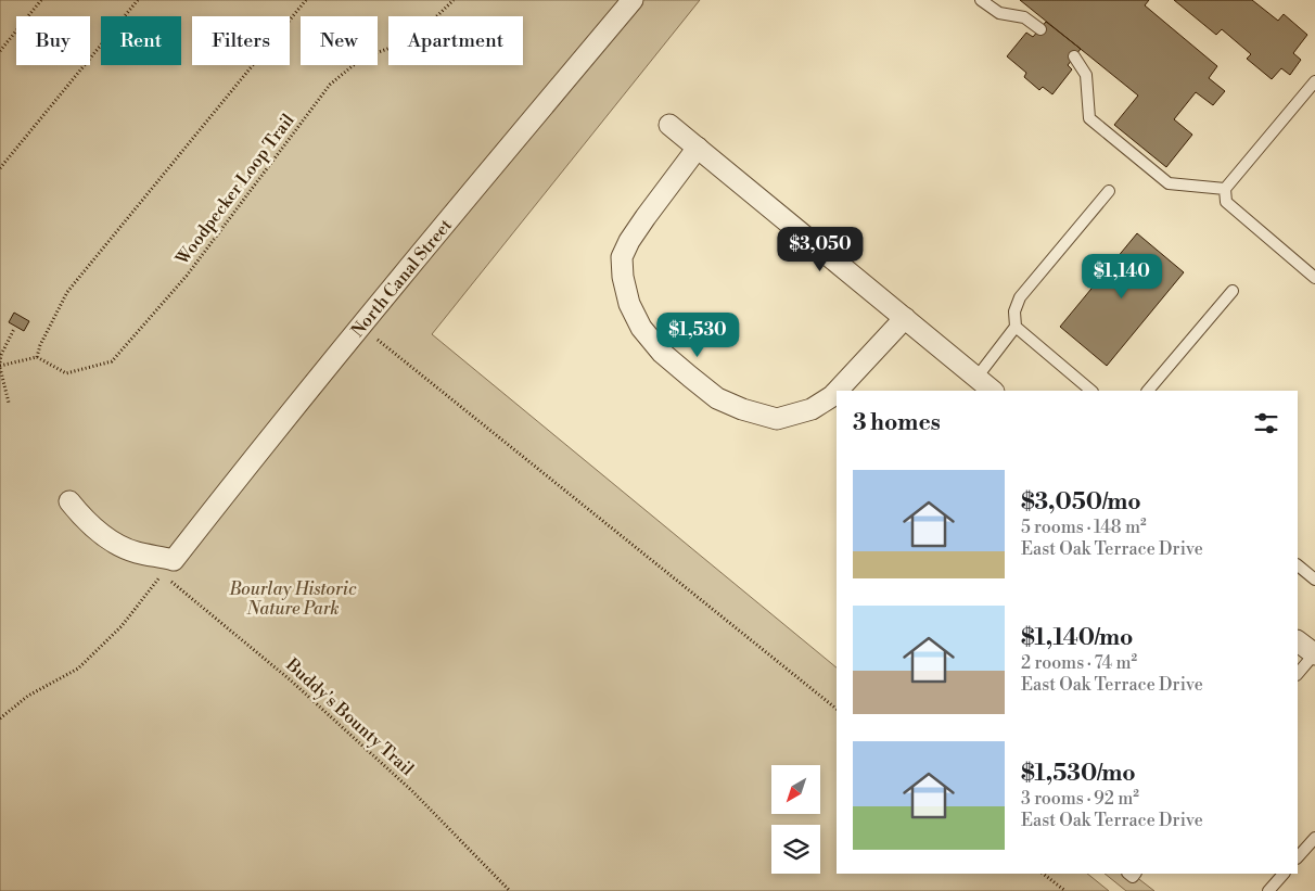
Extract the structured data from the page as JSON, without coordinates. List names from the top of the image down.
{
  "streets": {
    "street": ["North Canal Street"],
    "path": ["Woodpecker Loop Trail", "Buddy's Bounty Trail"]
  },
  "crossings": [
    ["North Canal Street", "Buddy's Bounty Trail"]
  ],
  "parks": ["Bourlay Historic Nature Park"],
  "north": "bottom left",
  "page": {
    "chip": [
      "Buy",
      "Rent",
      "Filters",
      "New",
      "Apartment"
    ],
    "price": ["$3,050", "$1,140", "$1,530"],
    "heading": "3 homes",
    "list": [
      {
        "name": "$3,050/mo",
        "note": "5 rooms · 148 m² · East Oak Terrace Drive"
      },
      {
        "name": "$1,140/mo",
        "note": "2 rooms · 74 m² · East Oak Terrace Drive"
      },
      {
        "name": "$1,530/mo",
        "note": "3 rooms · 92 m² · East Oak Terrace Drive"
      }
    ]
  }
}
